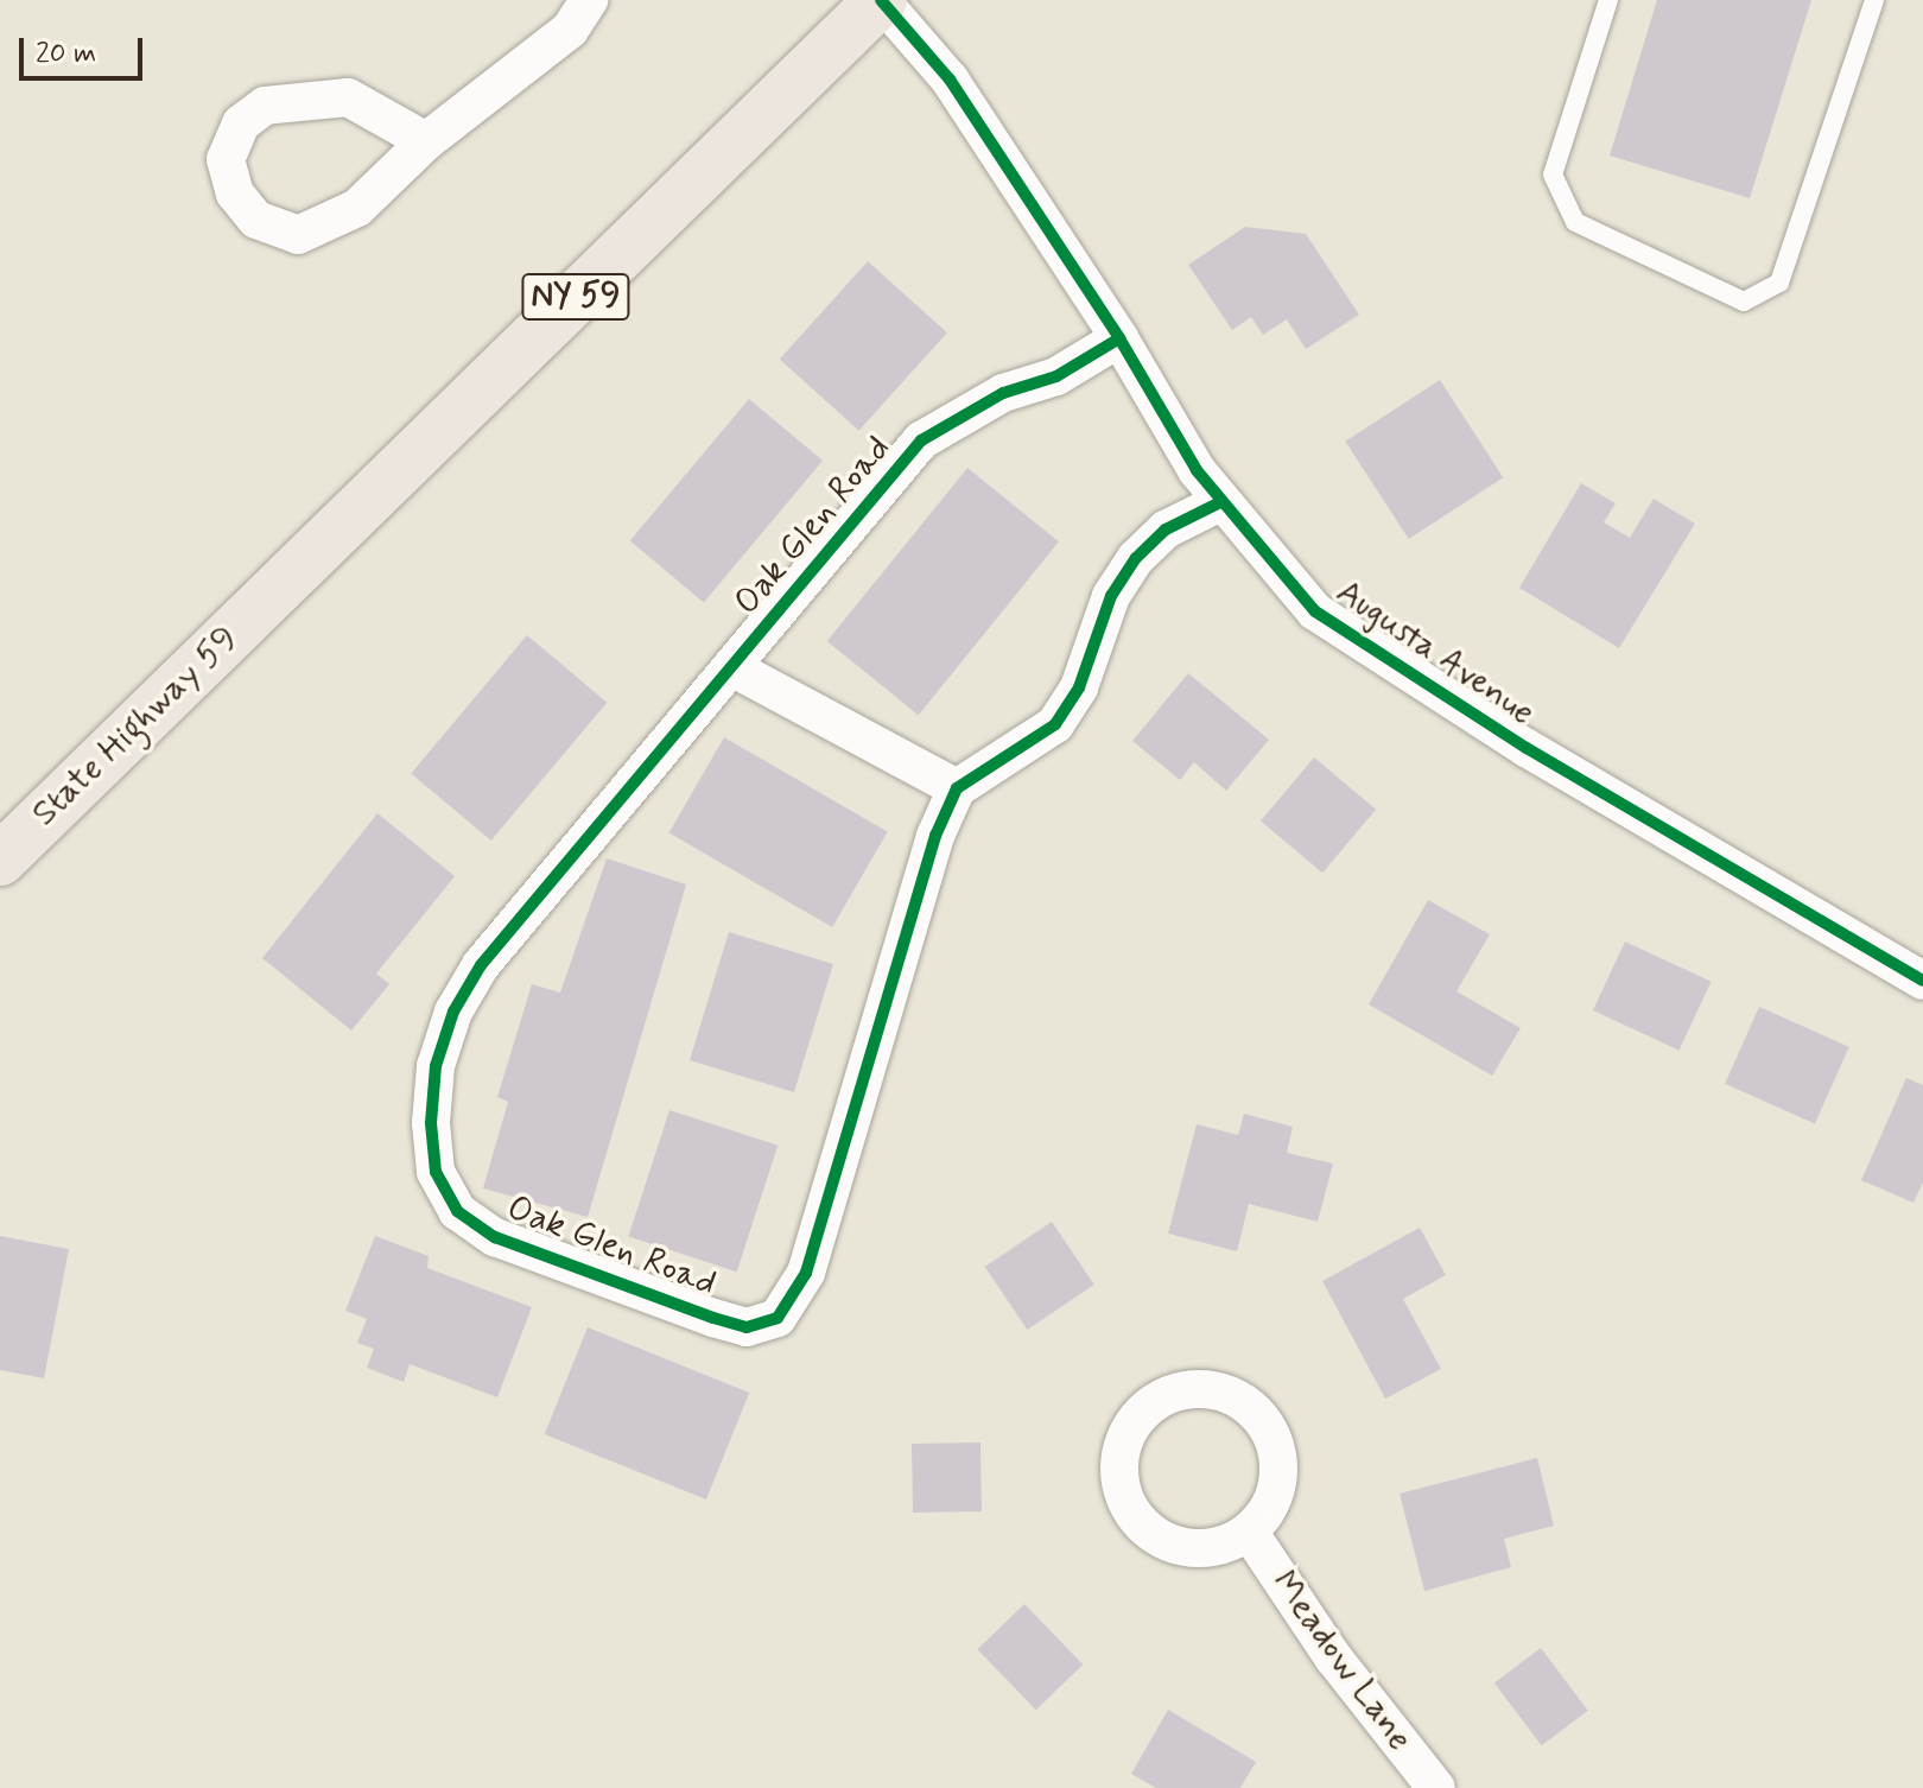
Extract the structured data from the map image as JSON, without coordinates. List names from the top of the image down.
{
  "streets": {
    "main road": ["NY 59", "State Highway 59"],
    "street": ["Oak Glen Road", "Augusta Avenue", "Meadow Lane"]
  },
  "crossings": [
    ["Oak Glen Road", "Augusta Avenue"],
    ["Augusta Avenue", "State Highway 59"]
  ],
  "scale_bar": "20 m"
}
